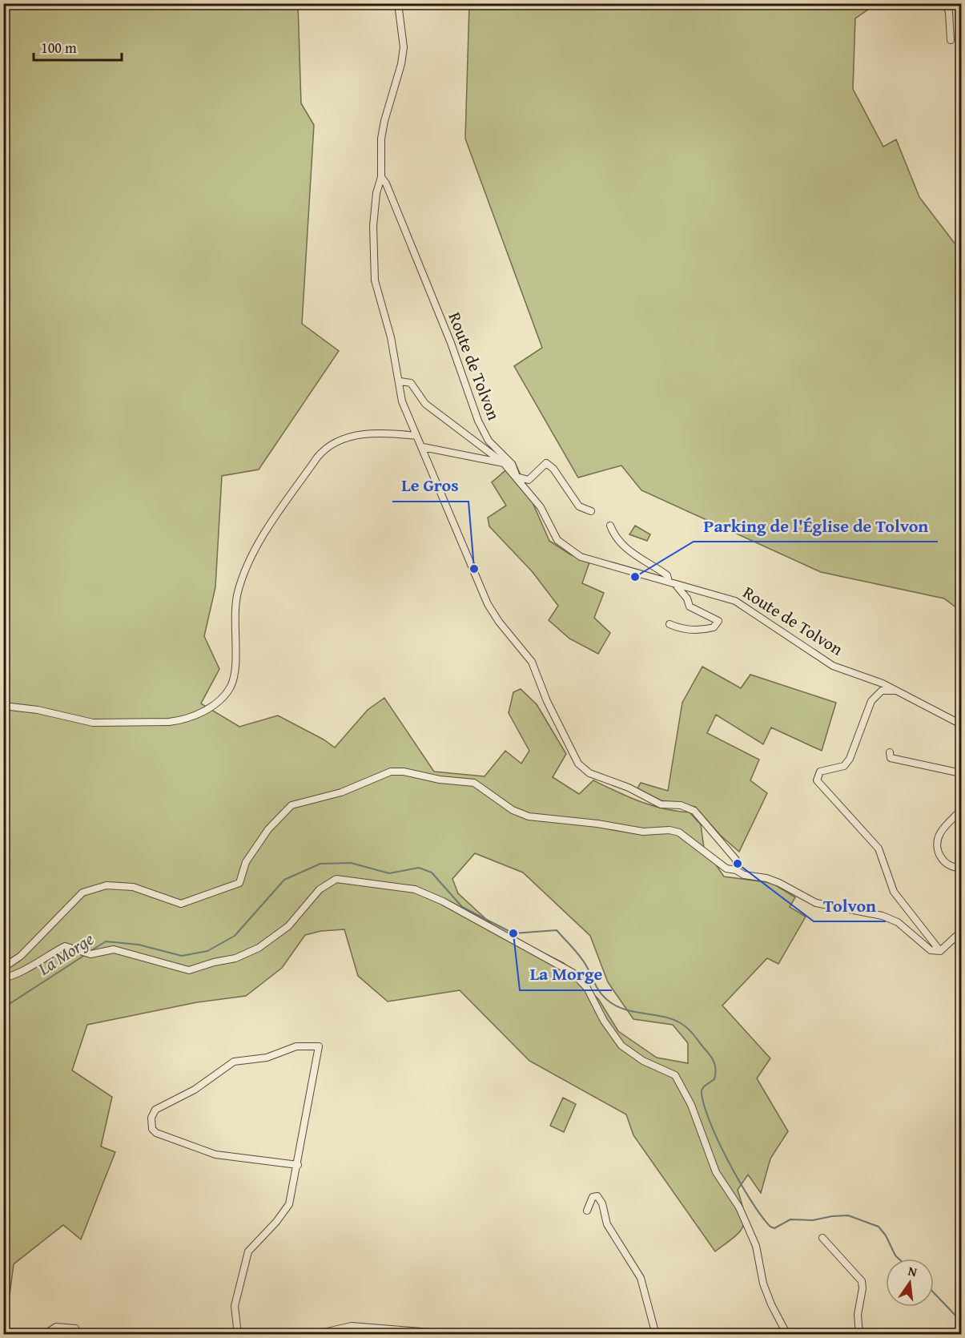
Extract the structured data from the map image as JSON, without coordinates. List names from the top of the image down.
{
  "streets": {
    "street": ["Route de Tolvon"]
  },
  "water": ["La Morge"],
  "places": [
    "Le Gros",
    "Parking de l'Église de Tolvon",
    "Tolvon",
    "La Morge"
  ],
  "scale_bar": "100 m",
  "north": "top"
}
